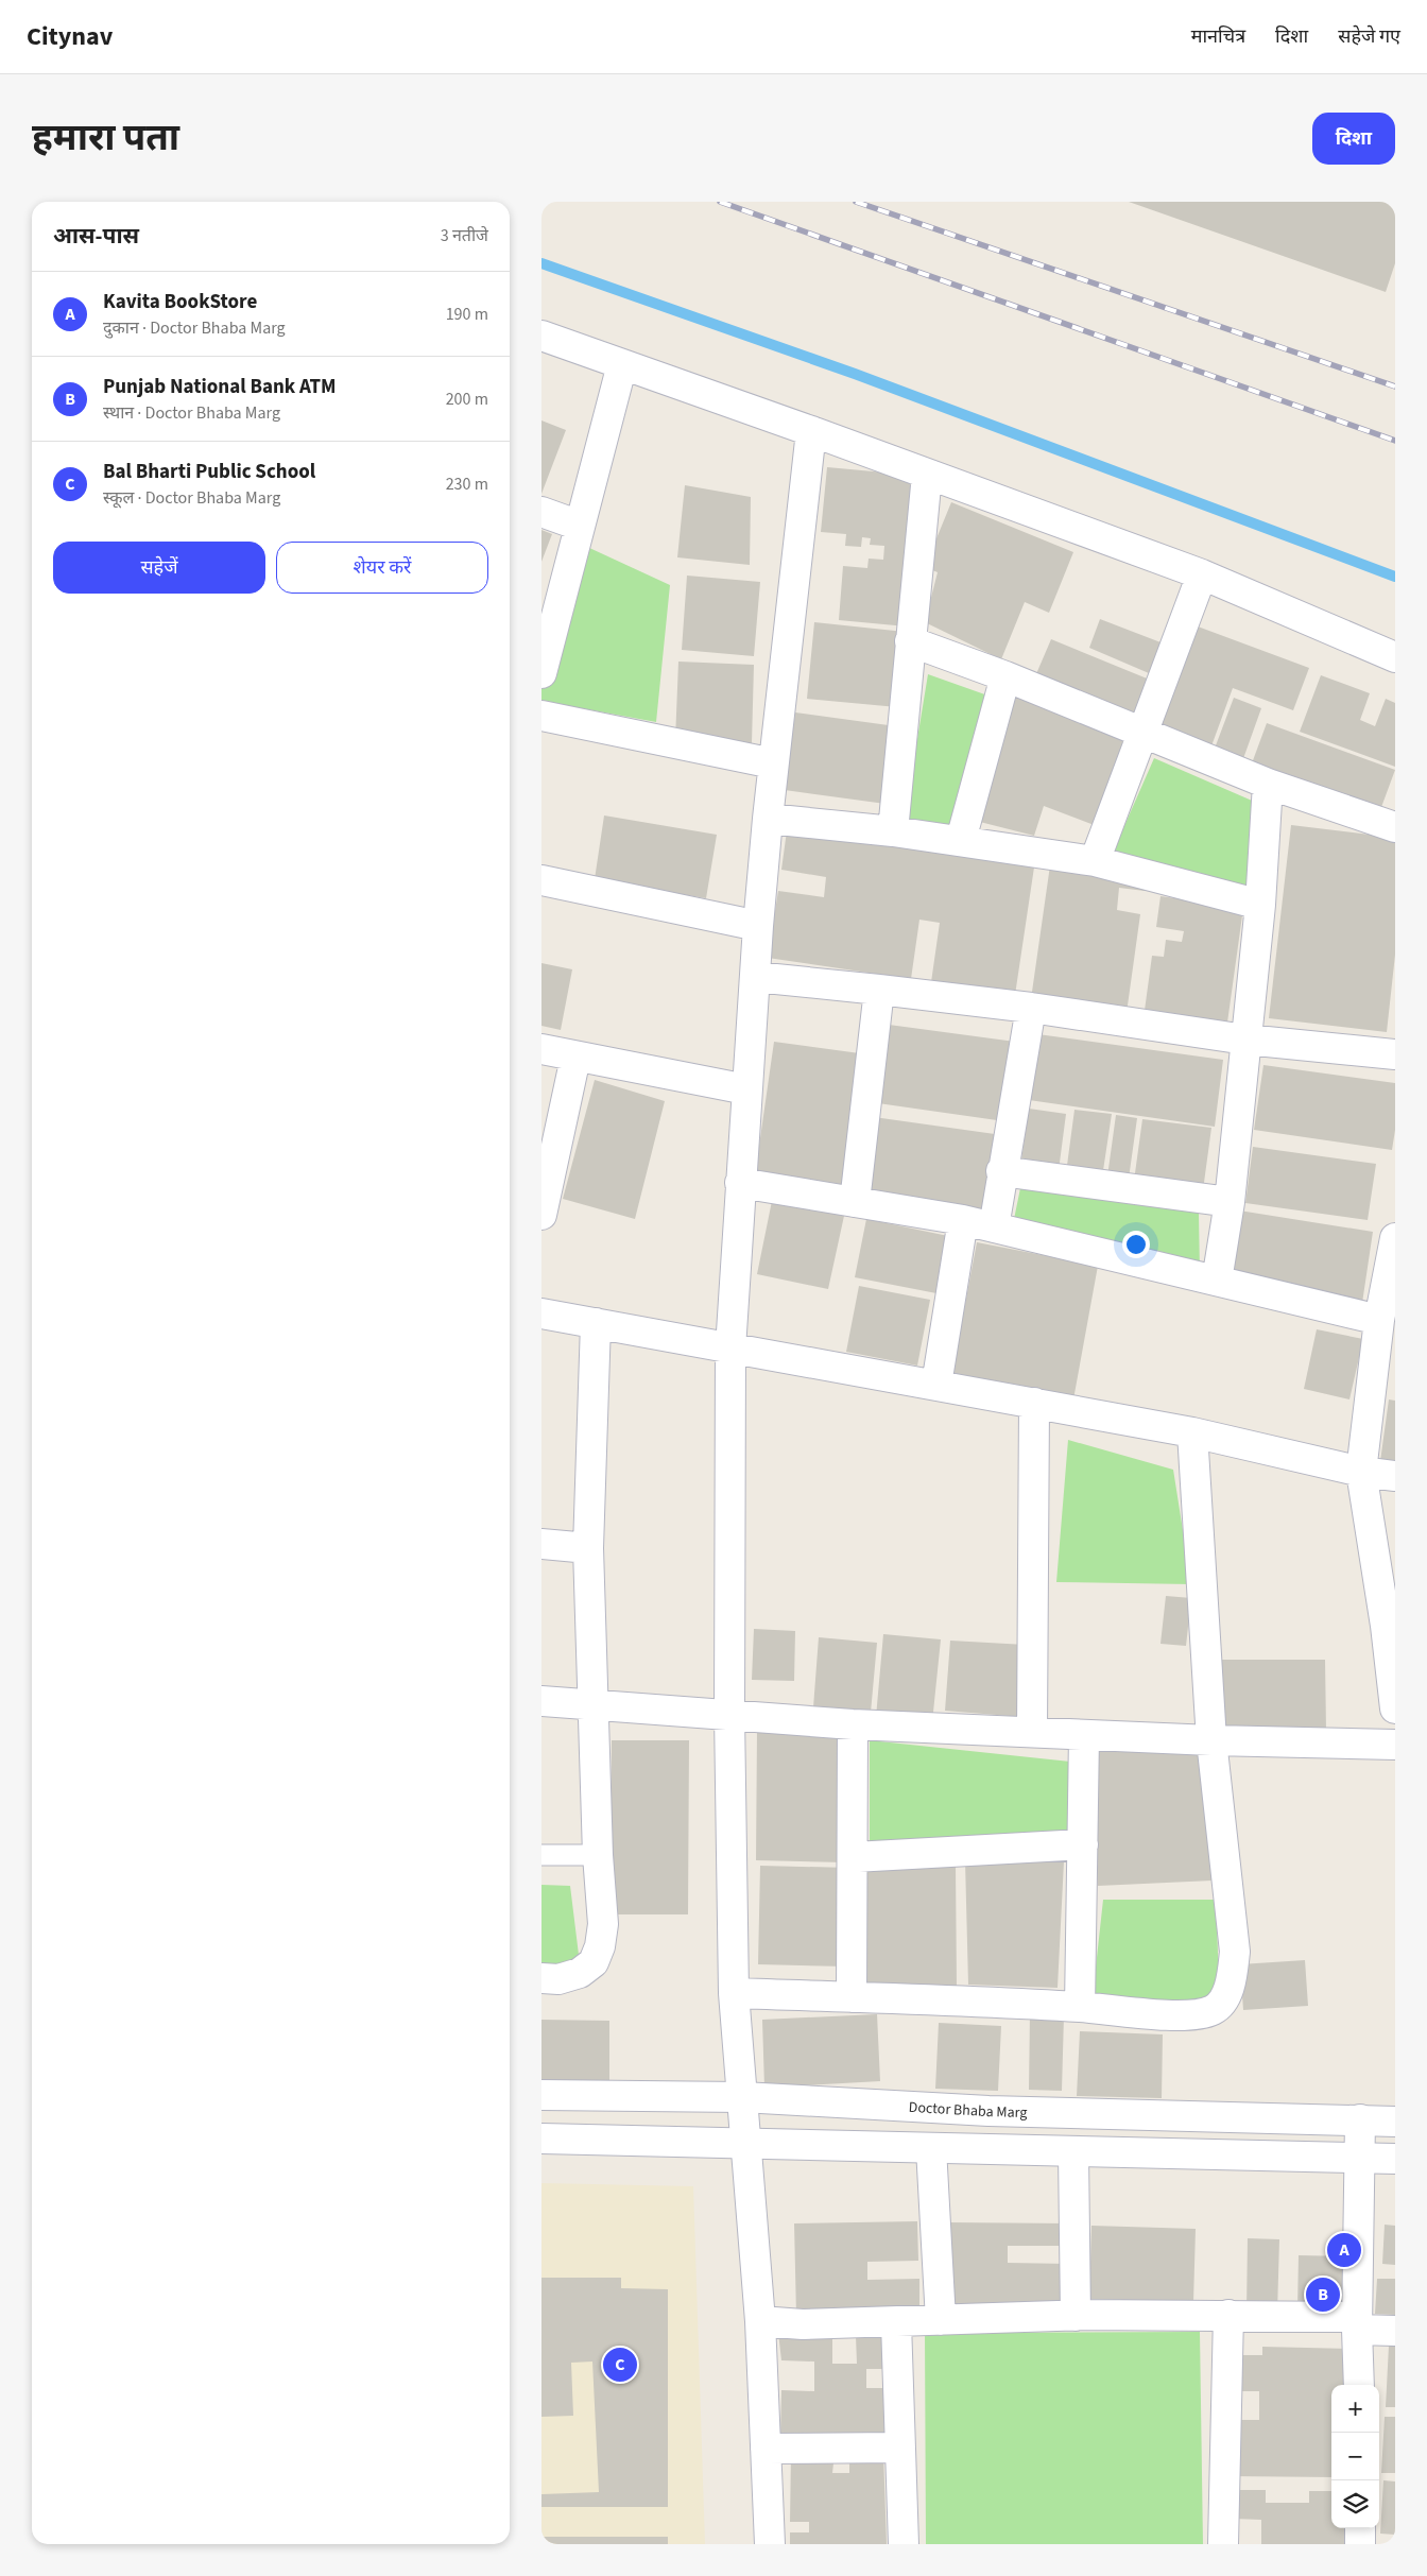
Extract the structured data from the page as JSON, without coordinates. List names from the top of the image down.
{
  "streets": {
    "street": ["Doctor Bhaba Marg"]
  },
  "page": {
    "header": "Citynav",
    "nav": ["मानचित्र", "दिशा", "सहेजे गए"],
    "title": "हमारा पता",
    "buttons": [
      "दिशा",
      ["सहेजें", "शेयर करें"]
    ],
    "heading": ["आस-पास", "3 नतीजे"],
    "list": [
      {
        "mark": "A",
        "name": "Kavita BookStore",
        "note": "दुकान · Doctor Bhaba Marg",
        "value": "190 m"
      },
      {
        "mark": "B",
        "name": "Punjab National Bank ATM",
        "note": "स्थान · Doctor Bhaba Marg",
        "value": "200 m"
      },
      {
        "mark": "C",
        "name": "Bal Bharti Public School",
        "note": "स्कूल · Doctor Bhaba Marg",
        "value": "230 m"
      }
    ],
    "pins": ["A", "B", "C"],
    "map_buttons": ["+", "−"]
  }
}
